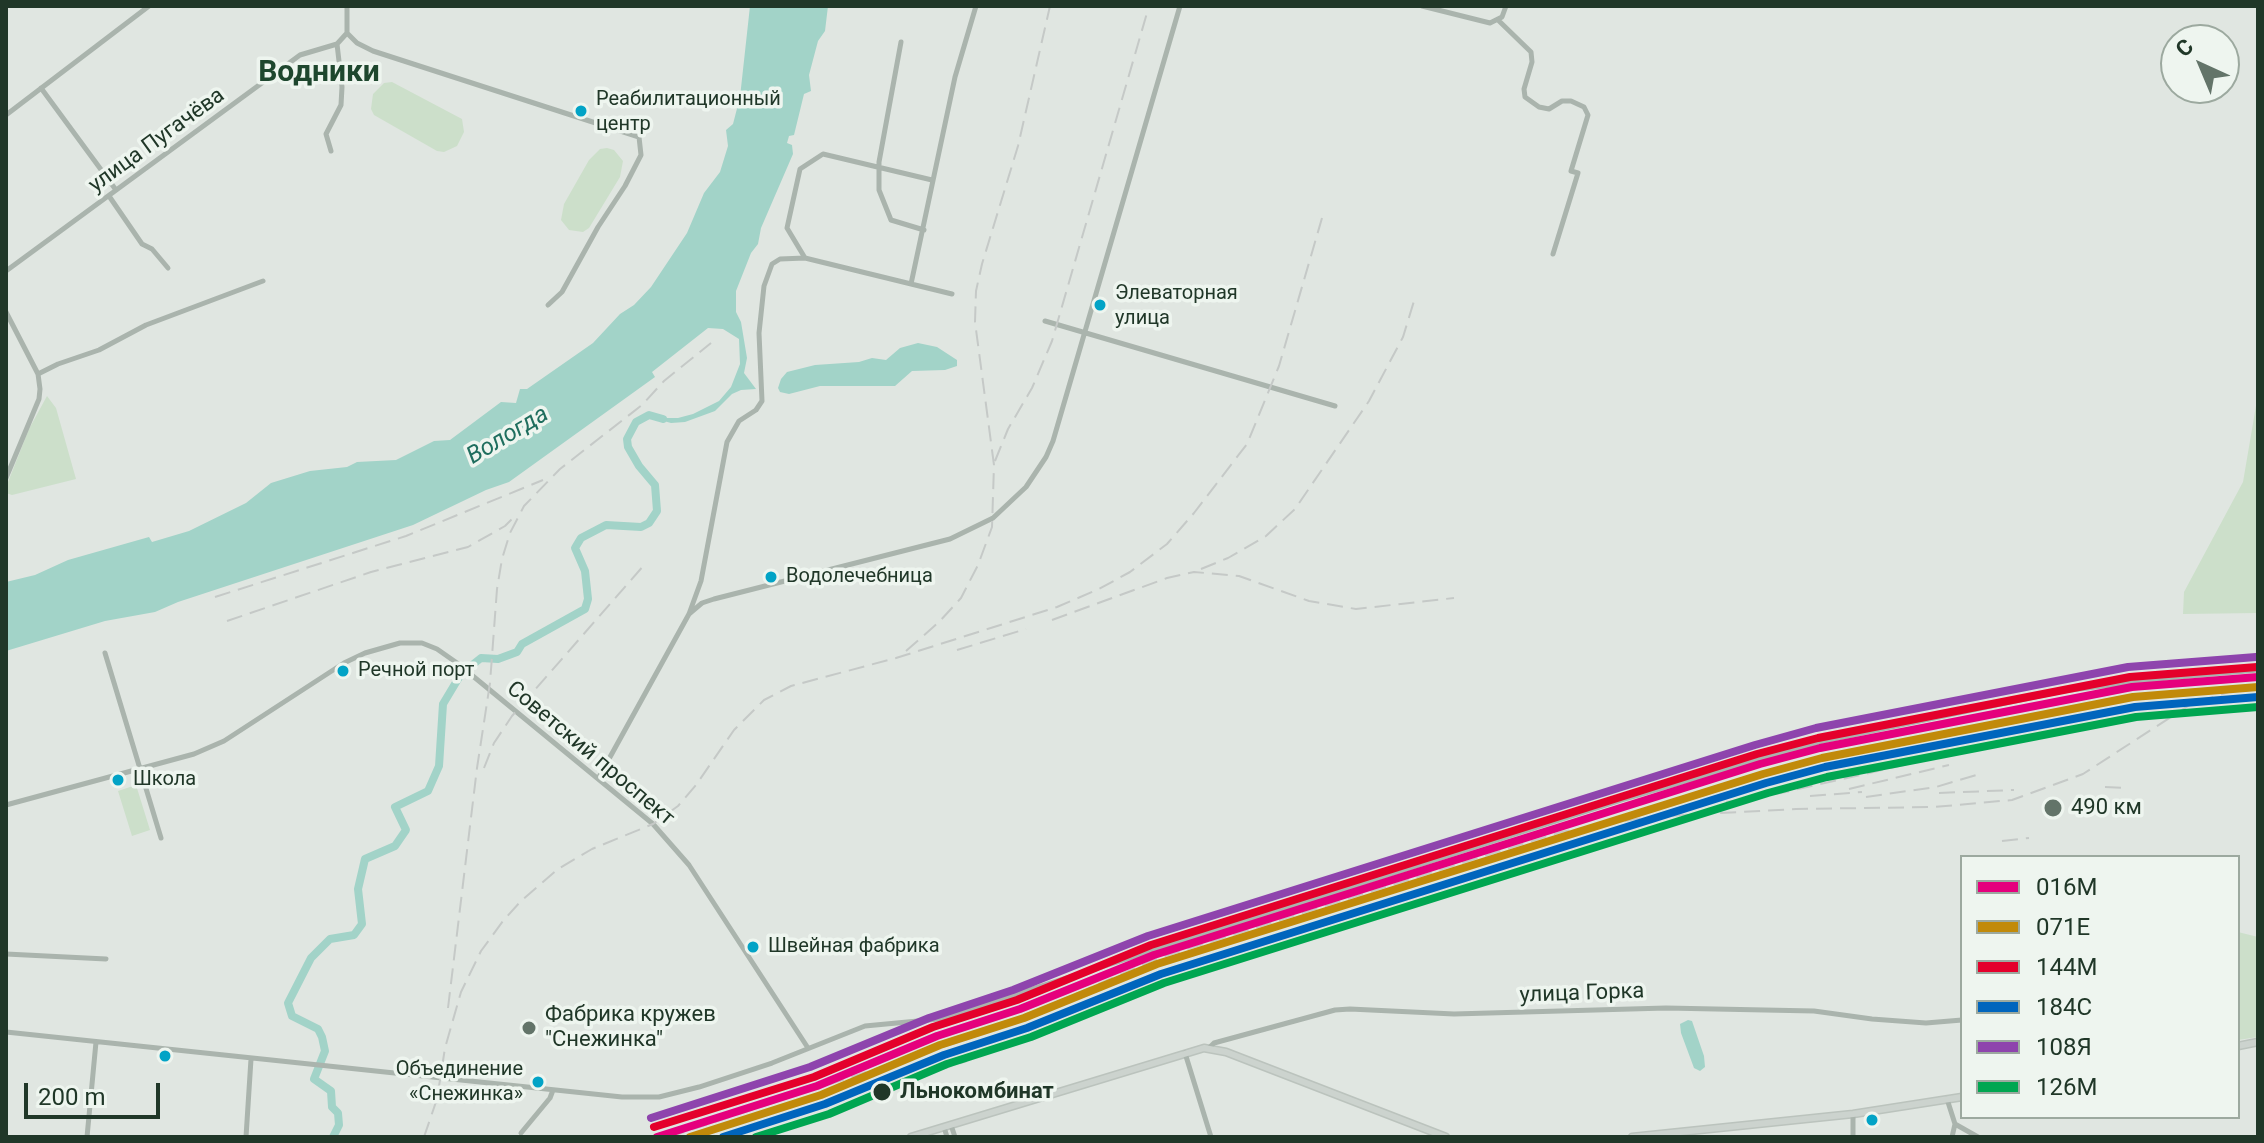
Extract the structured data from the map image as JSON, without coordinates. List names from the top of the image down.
{
  "streets": {
    "street": ["улица Пугачёва", "Советский проспект", "улица Горка"]
  },
  "districts": ["Водники"],
  "water": ["Вологда"],
  "places": [
    "Реабилитационный центр",
    "Элеваторная улица",
    "Водолечебница",
    "Речной порт",
    "Школа",
    "490 км",
    "Швейная фабрика",
    "Фабрика кружев \"Снежинка\"",
    "Объединение «Снежинка»",
    "Льнокомбинат"
  ],
  "lines": [
    "transit line 108Я",
    "transit line 144М",
    "transit line 016М",
    "transit line 071Е",
    "transit line 184С",
    "transit line 126М"
  ],
  "legend": [
    "016М",
    "071Е",
    "144М",
    "184С",
    "108Я",
    "126М"
  ],
  "scale_bar": "200 m",
  "north": "top left"
}
